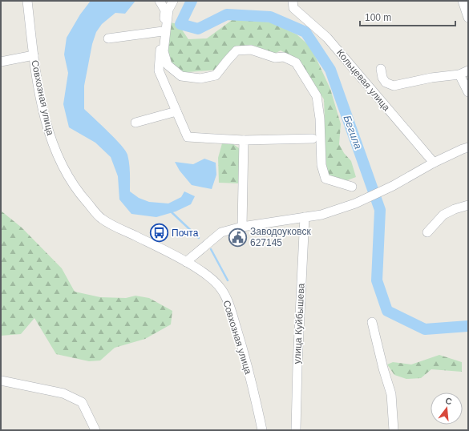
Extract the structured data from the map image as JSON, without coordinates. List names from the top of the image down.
{
  "streets": {
    "street": ["Кольцевая улица", "Совхозная улица", "улица Куйбышева"]
  },
  "water": ["Бегила"],
  "places": {
    "bus stop": ["Почта"],
    "public building": ["Заводоуковск 627145"]
  },
  "scale_bar": "100 m",
  "north": "top"
}
